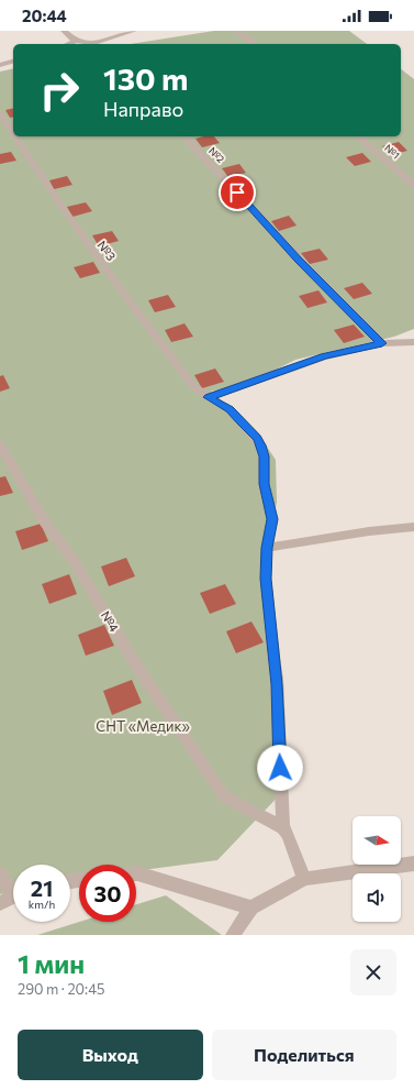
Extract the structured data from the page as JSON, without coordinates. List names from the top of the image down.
{
  "streets": {
    "street": [
      "№1",
      "№2",
      "№3",
      "№4"
    ]
  },
  "crossings": [
    ["№3", "№4"]
  ],
  "parks": ["СНТ «Медик»"],
  "north": "right",
  "page": {
    "status": "20:44",
    "turn": ["130 m", "Направо"],
    "speed": "21 km/h",
    "limit": "30",
    "heading": ["1 мин", "290 m · 20:45"],
    "buttons": ["Выход", "Поделиться"]
  }
}
